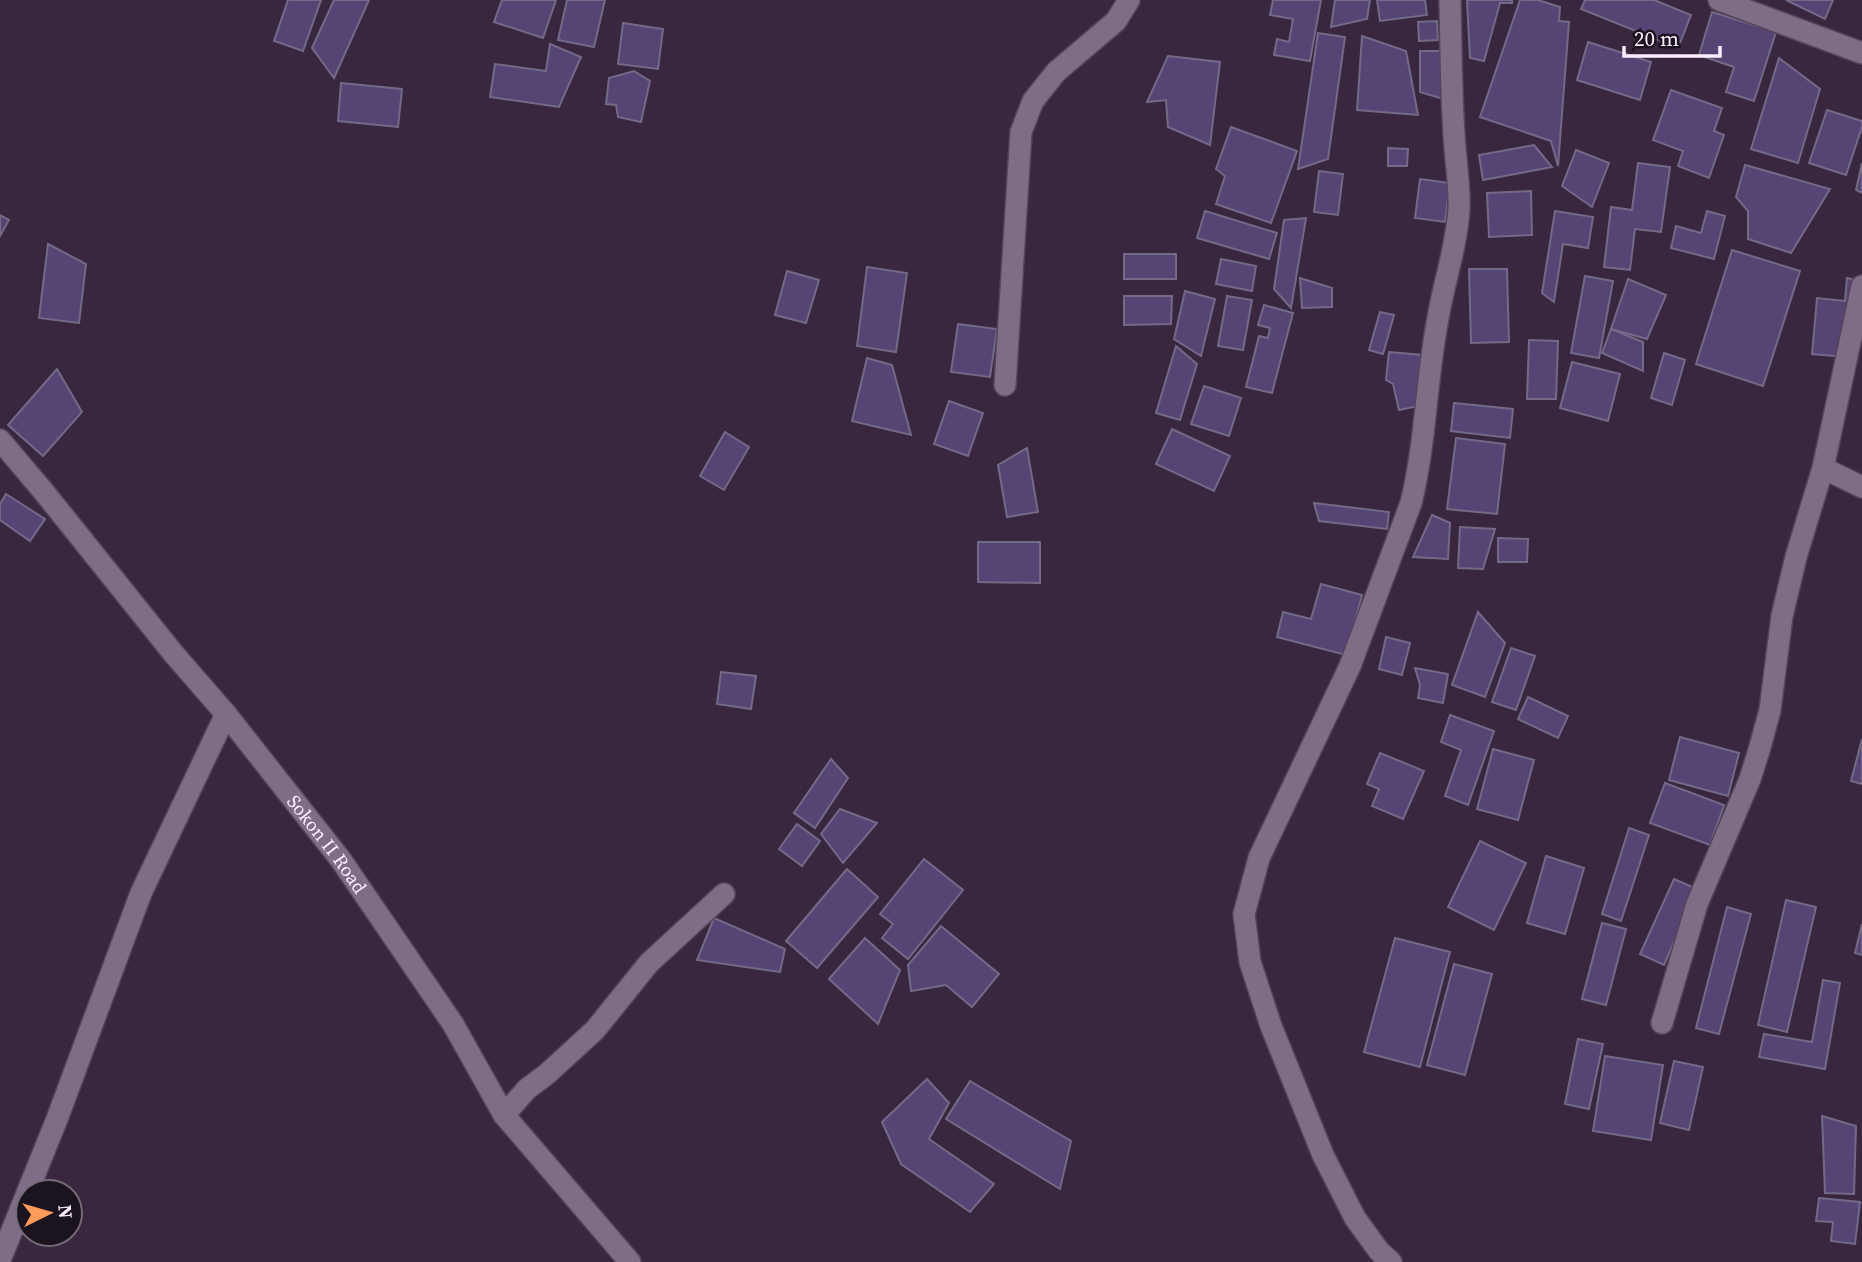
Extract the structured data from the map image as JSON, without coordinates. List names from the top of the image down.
{
  "streets": {
    "street": ["Sokon II Road"]
  },
  "scale_bar": "20 m",
  "north": "right"
}
